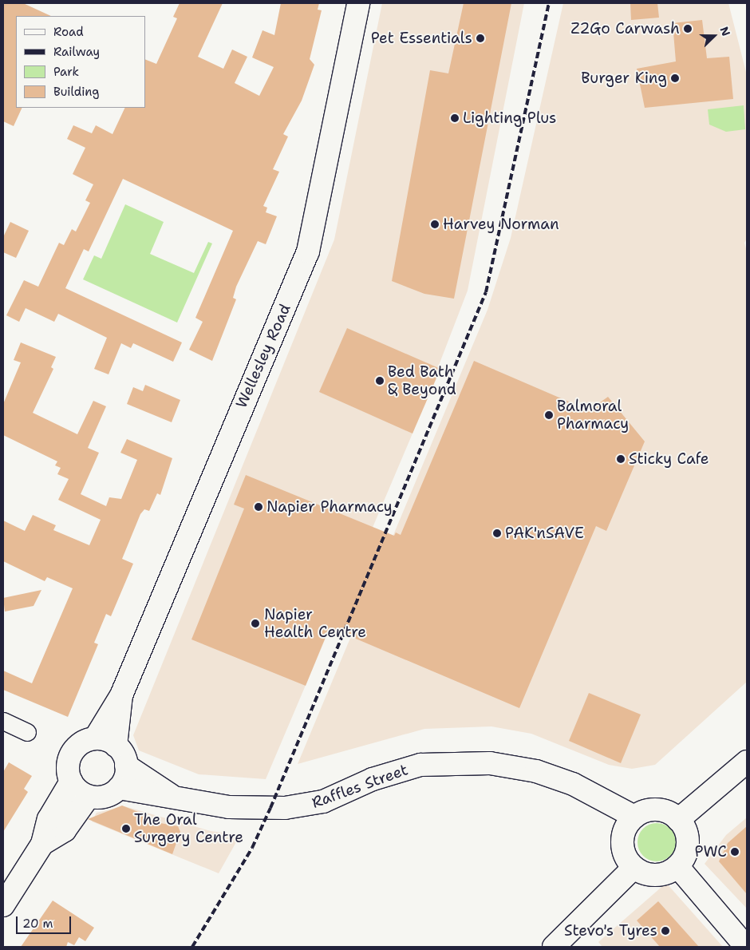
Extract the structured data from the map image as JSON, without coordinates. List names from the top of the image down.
{
  "streets": {
    "main road": ["Wellesley Road", "Raffles Street"]
  },
  "crossings": [
    ["Wellesley Road", "Raffles Street"]
  ],
  "places": [
    "Z2Go Carwash",
    "Pet Essentials",
    "Burger King",
    "Lighting Plus",
    "Harvey Norman",
    "Bed Bath & Beyond",
    "Balmoral Pharmacy",
    "Sticky Cafe",
    "Napier Pharmacy",
    "PAK'nSAVE",
    "Napier Health Centre",
    "The Oral Surgery Centre",
    "PWC",
    "Stevo's Tyres"
  ],
  "legend": [
    "Road",
    "Railway",
    "Park",
    "Building"
  ],
  "scale_bar": "20 m",
  "north": "right"
}
